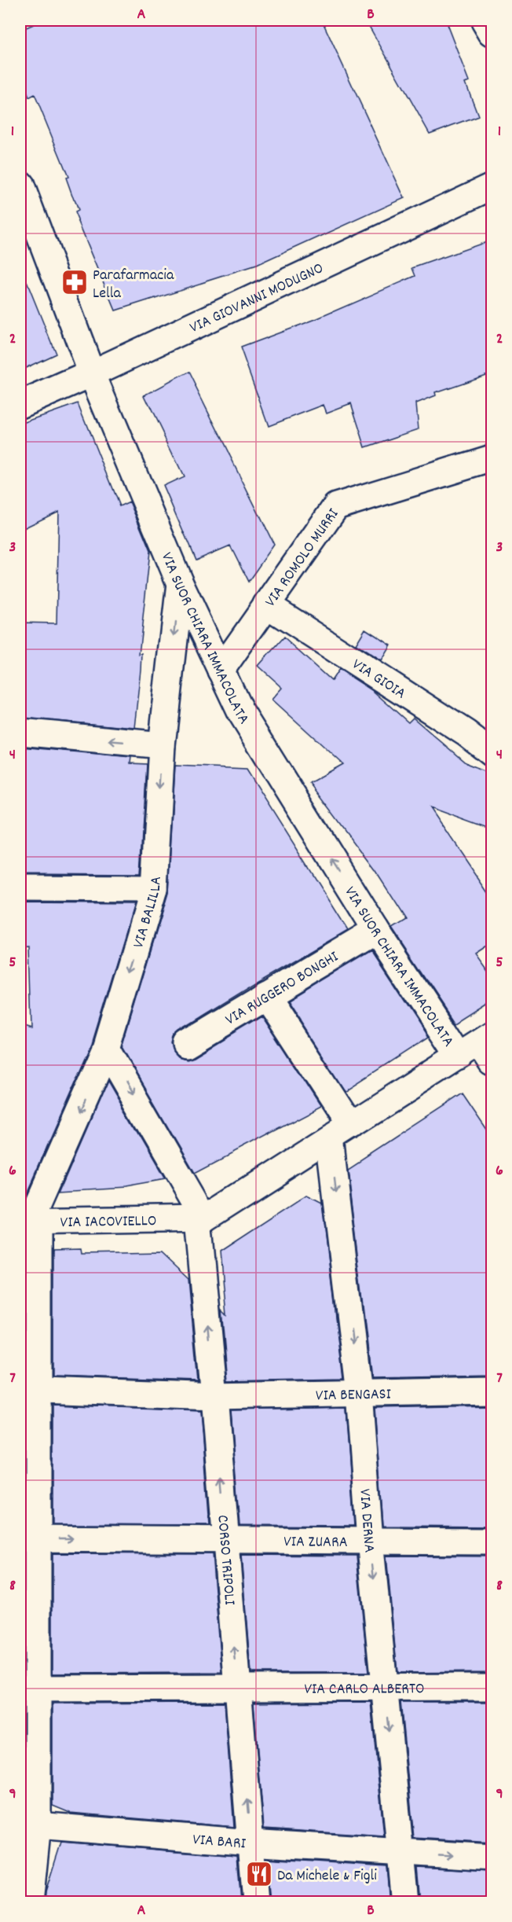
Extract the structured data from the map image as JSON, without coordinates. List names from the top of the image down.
{
  "streets": {
    "street": [
      "VIA GIOVANNI MODUGNO",
      "VIA ROMOLO MURRI",
      "VIA SUOR CHIARA IMMACOLATA",
      "VIA GIOIA",
      "VIA BALILLA",
      "VIA RUGGERO BONGHI",
      "VIA IACOVIELLO",
      "VIA BENGASI",
      "VIA DERNA",
      "VIA ZUARA",
      "CORSO TRIPOLI",
      "VIA CARLO ALBERTO",
      "VIA BARI"
    ]
  },
  "crossings": [
    ["VIA GIOVANNI MODUGNO", "VIA SUOR CHIARA IMMACOLATA"],
    ["VIA ROMOLO MURRI", "VIA SUOR CHIARA IMMACOLATA"],
    ["VIA ROMOLO MURRI", "VIA GIOIA"],
    ["VIA SUOR CHIARA IMMACOLATA", "VIA BALILLA"],
    ["VIA SUOR CHIARA IMMACOLATA", "VIA RUGGERO BONGHI"],
    ["VIA BALILLA", "VIA IACOVIELLO"],
    ["VIA IACOVIELLO", "CORSO TRIPOLI"],
    ["VIA BENGASI", "VIA DERNA"],
    ["VIA BENGASI", "CORSO TRIPOLI"],
    ["VIA DERNA", "VIA ZUARA"],
    ["VIA DERNA", "VIA CARLO ALBERTO"],
    ["VIA DERNA", "VIA BARI"],
    ["VIA ZUARA", "CORSO TRIPOLI"],
    ["CORSO TRIPOLI", "VIA CARLO ALBERTO"],
    ["CORSO TRIPOLI", "VIA BARI"]
  ],
  "one_way": ["VIA BALILLA", "VIA DERNA", "VIA ZUARA"],
  "places": {
    "pharmacy": ["Parafarmacia Lella"],
    "restaurant": ["Da Michele & Figli"]
  },
  "grid": {
    "columns": ["A", "B"],
    "rows": [
      "1",
      "2",
      "3",
      "4",
      "5",
      "6",
      "7",
      "8",
      "9"
    ]
  }
}
